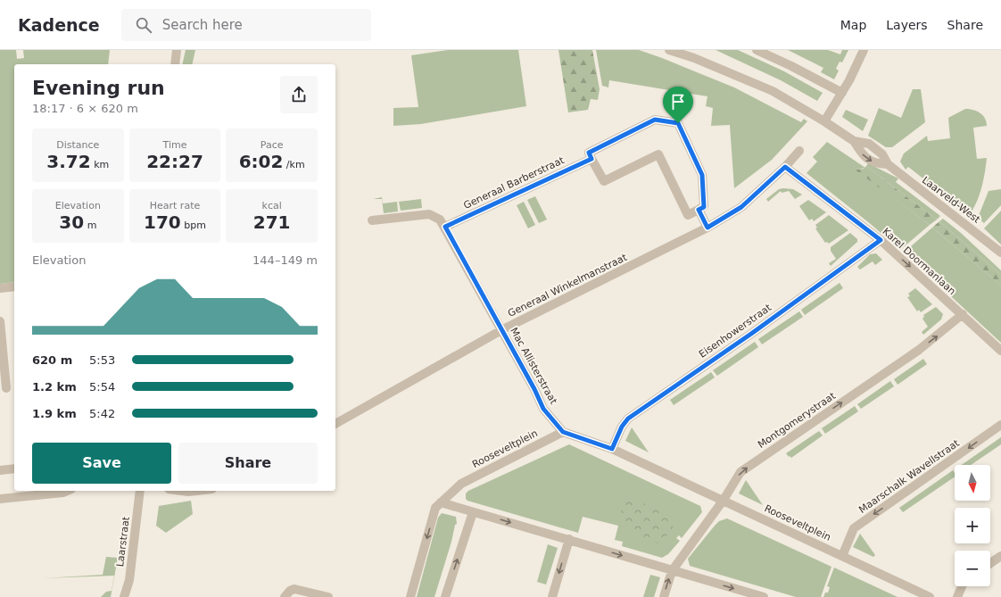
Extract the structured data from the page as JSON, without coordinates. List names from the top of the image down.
{
  "streets": {
    "street": [
      "Generaal Barberstraat",
      "Laarveld-West",
      "Karel Doormanlaan",
      "Generaal Winkelmanstraat",
      "Eisenhowerstraat",
      "Mac Allisterstraat",
      "Montgomerystraat",
      "Rooseveltplein",
      "Maarschalk Wavellstraat",
      "Laarstraat"
    ]
  },
  "crossings": [
    ["Generaal Barberstraat", "Mac Allisterstraat"],
    ["Karel Doormanlaan", "Generaal Winkelmanstraat"],
    ["Karel Doormanlaan", "Eisenhowerstraat"],
    ["Karel Doormanlaan", "Montgomerystraat"],
    ["Generaal Winkelmanstraat", "Mac Allisterstraat"],
    ["Eisenhowerstraat", "Rooseveltplein"],
    ["Mac Allisterstraat", "Rooseveltplein"],
    ["Montgomerystraat", "Rooseveltplein"],
    ["Rooseveltplein", "Maarschalk Wavellstraat"]
  ],
  "one_way": ["Karel Doormanlaan", "Montgomerystraat", "Maarschalk Wavellstraat"],
  "north": "bottom",
  "page": {
    "header": "Kadence",
    "search": "Search here",
    "nav": ["Map", "Layers", "Share"],
    "heading": ["Evening run", "18:17 · 6 × 620 m"],
    "stats": [
      ["Distance", "3.72 km"],
      ["Time", "22:27"],
      ["Pace", "6:02 /km"],
      ["Elevation", "30 m"],
      ["Heart rate", "170 bpm"],
      ["kcal", "271"]
    ],
    "chart": ["Elevation", "144–149 m"],
    "list": [
      {
        "name": "620 m",
        "note": "5:53"
      },
      {
        "name": "1.2 km",
        "note": "5:54"
      },
      {
        "name": "1.9 km",
        "note": "5:42"
      }
    ],
    "buttons": ["Save", "Share"],
    "map_buttons": ["+", "−"]
  }
}
